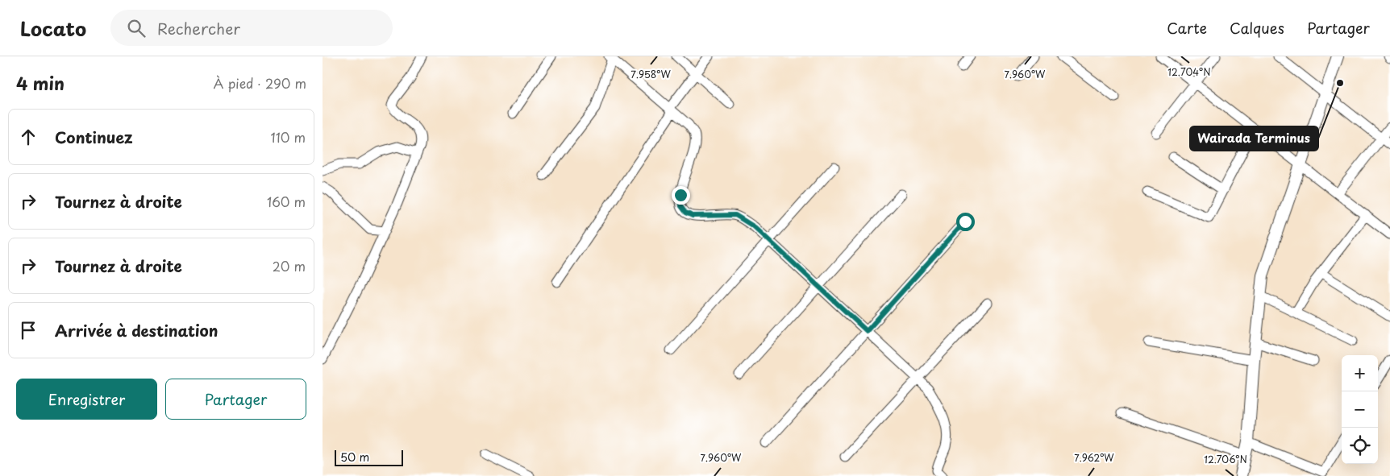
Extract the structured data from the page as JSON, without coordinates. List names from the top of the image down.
{
  "places": ["Wairada Terminus"],
  "scale_bar": "50 m",
  "page": {
    "header": "Locato",
    "search": "Rechercher",
    "nav": ["Carte", "Calques", "Partager"],
    "heading": ["4 min", "À pied · 290 m"],
    "list": [
      ["Continuez", "110 m"],
      ["Tournez à droite", "160 m"],
      ["Tournez à droite", "20 m"],
      "Arrivée à destination"
    ],
    "map_buttons": ["+", "−"],
    "buttons": ["Enregistrer", "Partager"],
    "scale": "50 m"
  },
  "coordinates": [
    "12.704°N",
    "7.958°W",
    "7.960°W",
    "7.962°W",
    "12.706°N"
  ]
}
